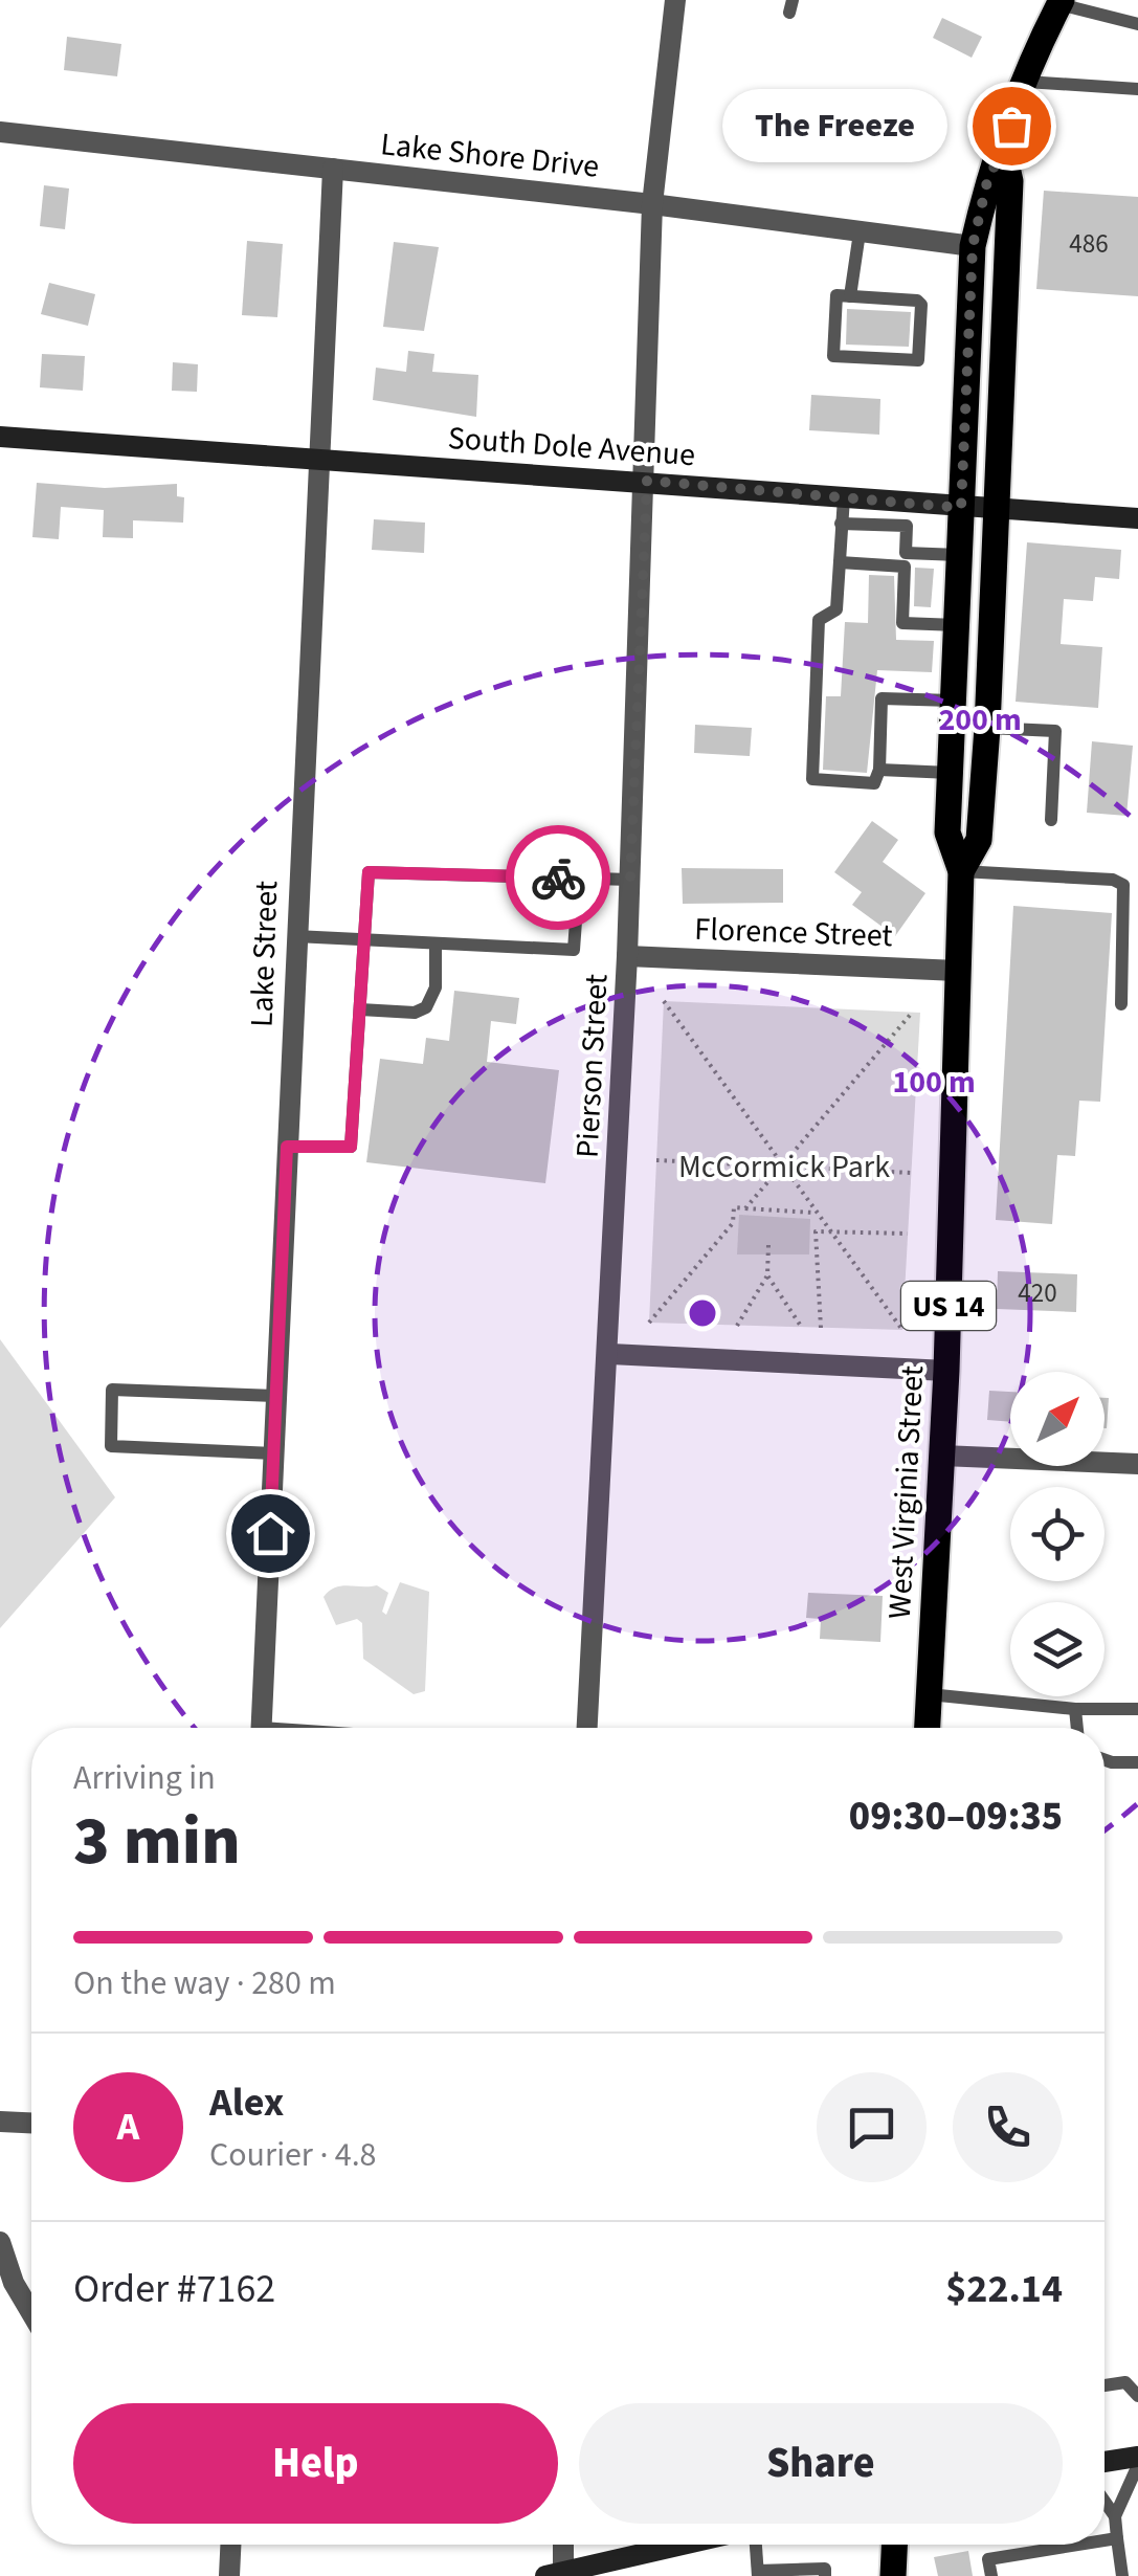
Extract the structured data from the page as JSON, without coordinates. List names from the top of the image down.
{
  "streets": {
    "main road": ["US 14", "West Virginia Street"],
    "street": [
      "Lake Shore Drive",
      "South Dole Avenue",
      "Florence Street",
      "Lake Street",
      "Pierson Street"
    ]
  },
  "crossings": [
    ["Lake Shore Drive", "Lake Street"],
    ["Lake Shore Drive", "Pierson Street"],
    ["Lake Shore Drive", "US 14"],
    ["Lake Shore Drive", "West Virginia Street"],
    ["South Dole Avenue", "Lake Street"],
    ["South Dole Avenue", "Pierson Street"],
    ["South Dole Avenue", "West Virginia Street"],
    ["Florence Street", "Pierson Street"],
    ["Florence Street", "West Virginia Street"],
    ["US 14", "West Virginia Street"]
  ],
  "parks": ["McCormick Park"],
  "places": ["The Freeze"],
  "house_numbers": ["486", "420"],
  "north": "top right",
  "page": {
    "bubble": "The Freeze",
    "heading": ["3 min", "Arriving in", "09:30–09:35"],
    "panel": [
      "Alex",
      "Courier · 4.8",
      "Order #7162",
      "$22.14"
    ],
    "bar": "On the way · 280 m",
    "round": "A",
    "buttons": ["Help", "Share"]
  },
  "rings": ["200 m", "100 m"]
}
